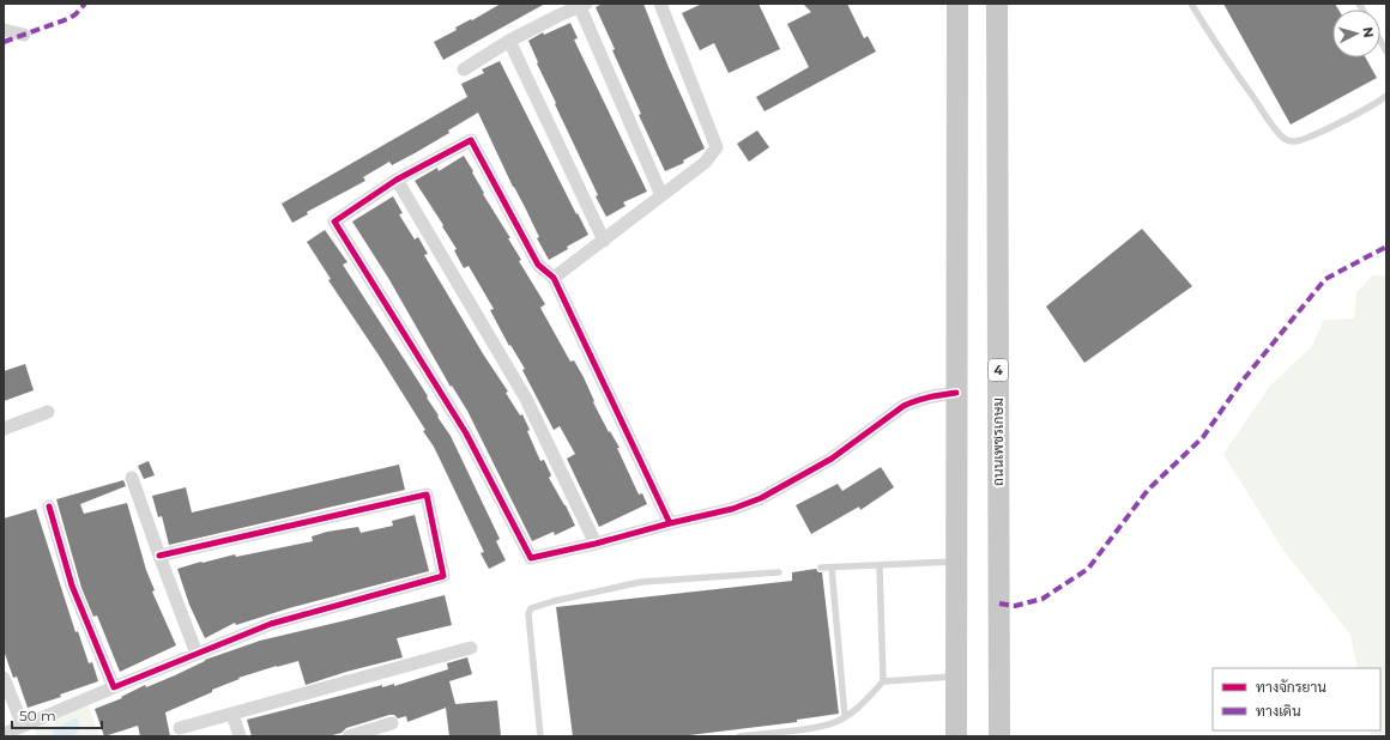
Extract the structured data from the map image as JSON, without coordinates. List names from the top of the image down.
{
  "streets": {
    "highway": ["4", "ถนนเพชรเกษม"]
  },
  "legend": ["ทางจักรยาน", "ทางเดิน"],
  "scale_bar": "50 m",
  "north": "right"
}
